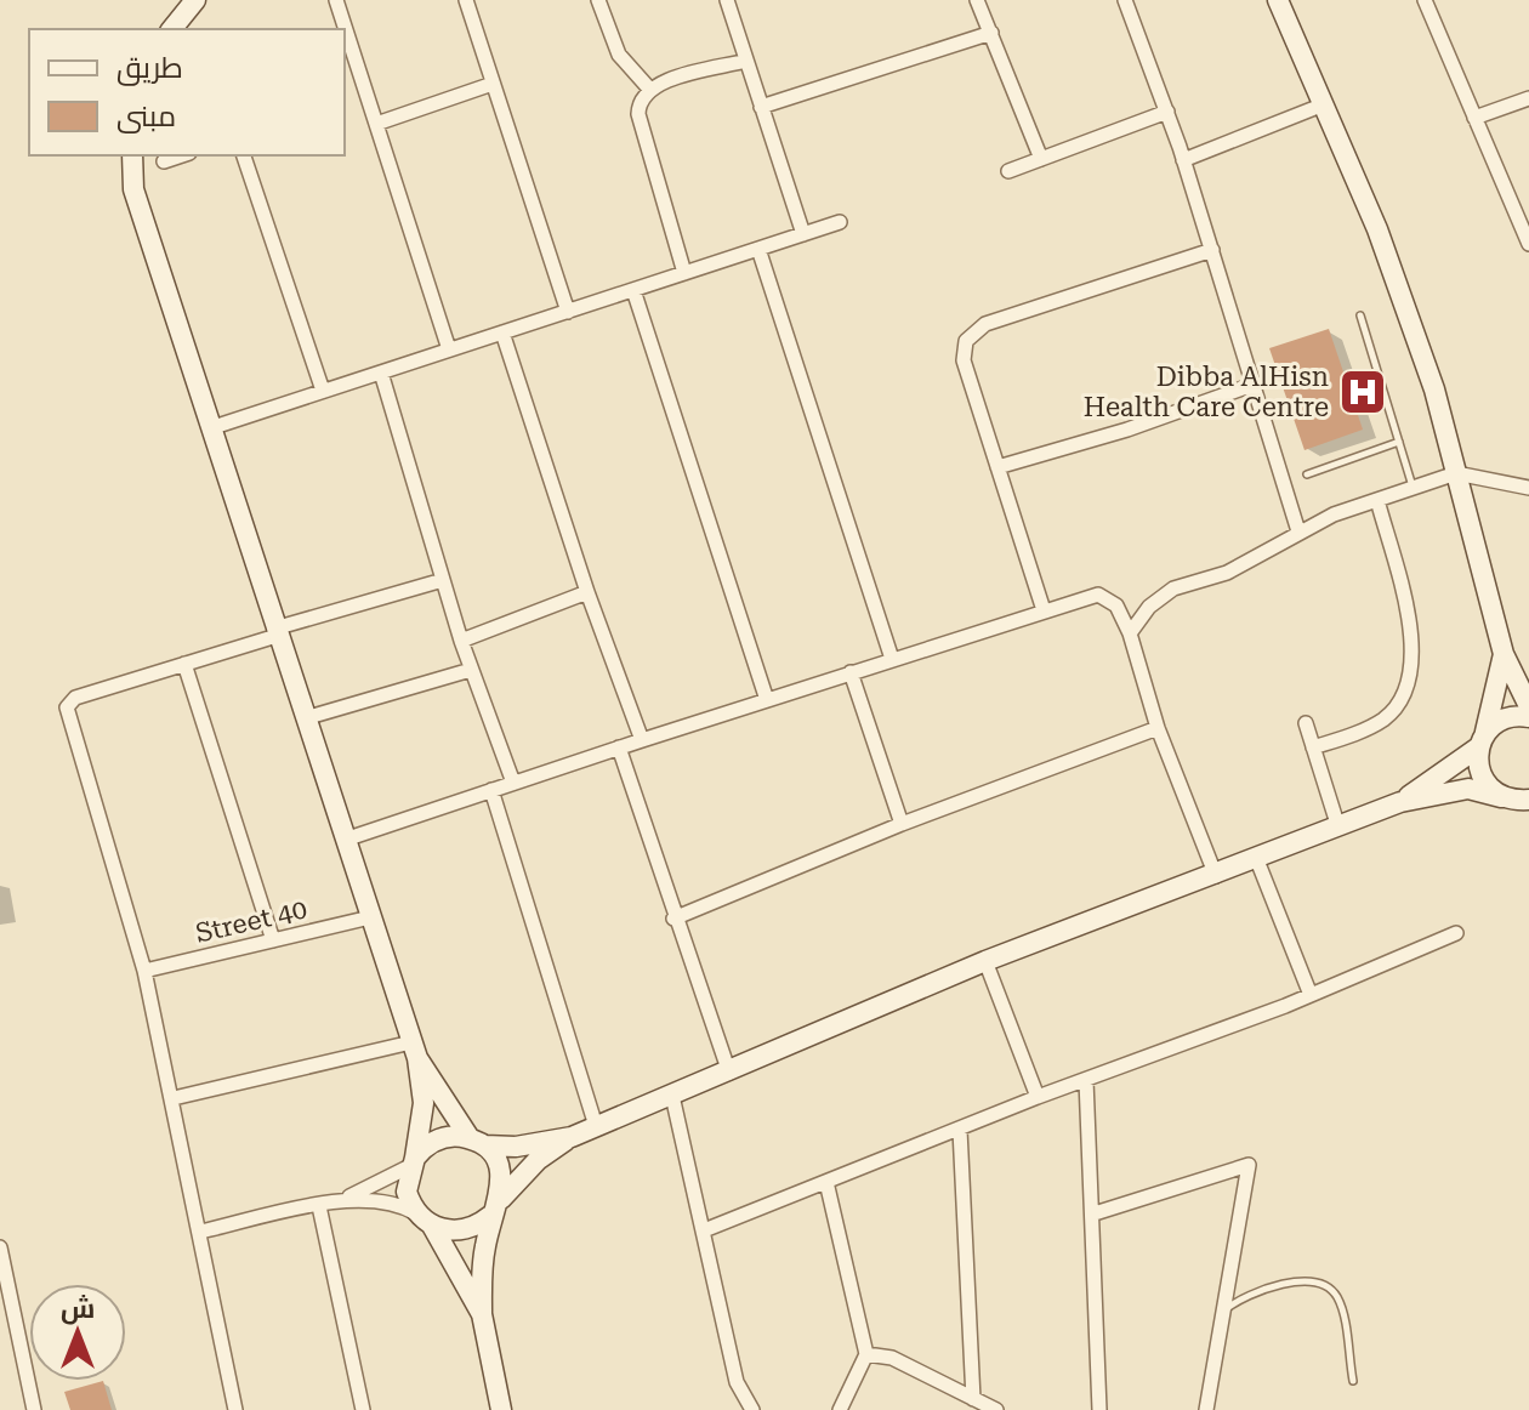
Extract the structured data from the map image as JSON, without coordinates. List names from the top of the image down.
{
  "streets": {
    "street": ["Street 40"]
  },
  "places": {
    "hospital": ["Dibba AlHisn Health Care Centre"]
  },
  "legend": ["طريق", "مبنى"],
  "north": "top"
}
